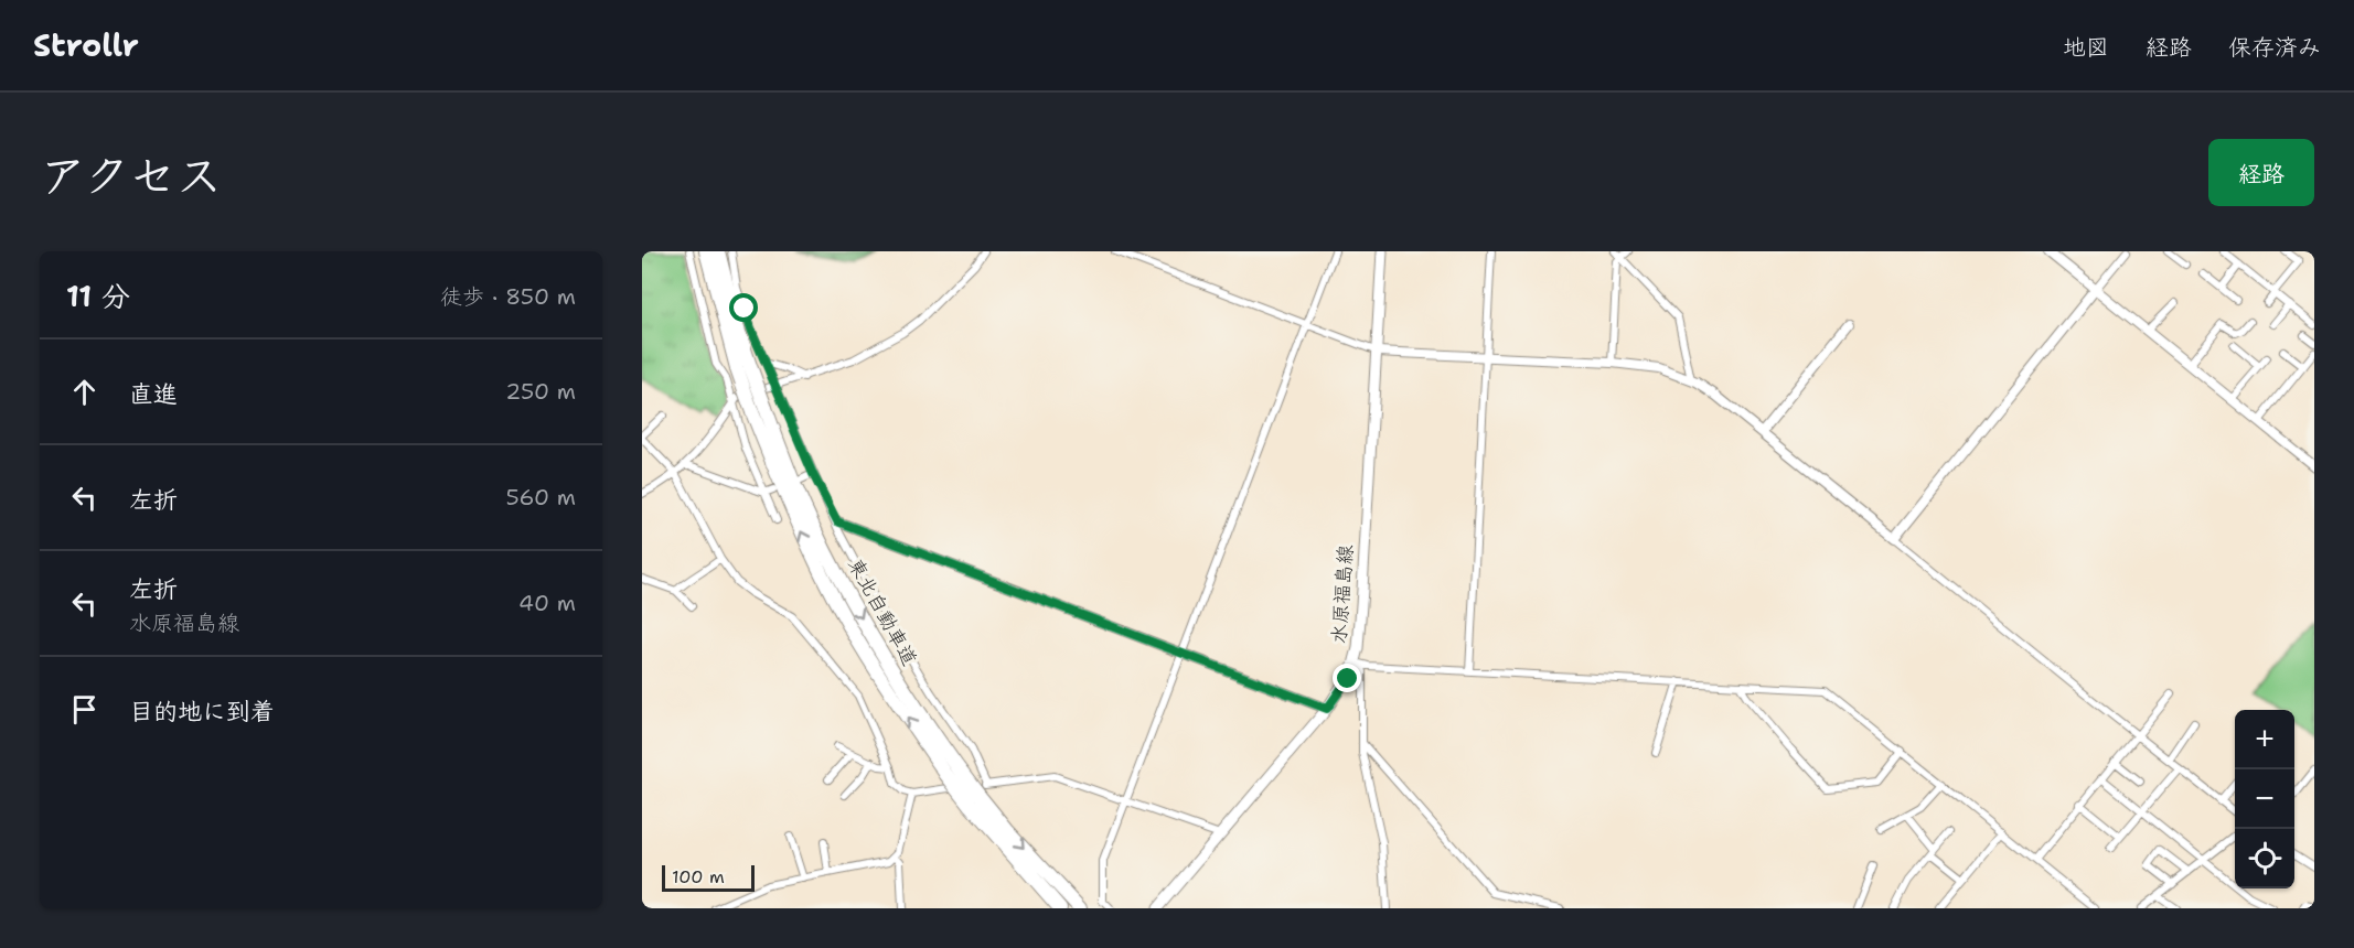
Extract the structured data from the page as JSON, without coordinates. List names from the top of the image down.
{
  "streets": {
    "highway": ["東北自動車道"],
    "main road": ["水原福島線"]
  },
  "scale_bar": "100 m",
  "page": {
    "header": "Strollr",
    "nav": ["地図", "経路", "保存済み"],
    "title": "アクセス",
    "buttons": "経路",
    "heading": ["11 分", "徒歩 · 850 m"],
    "list": [
      ["直進", "250 m"],
      ["左折", "560 m"],
      ["左折", "水原福島線", "40 m"],
      "目的地に到着"
    ],
    "map_buttons": ["+", "−"],
    "scale": "100 m"
  }
}
